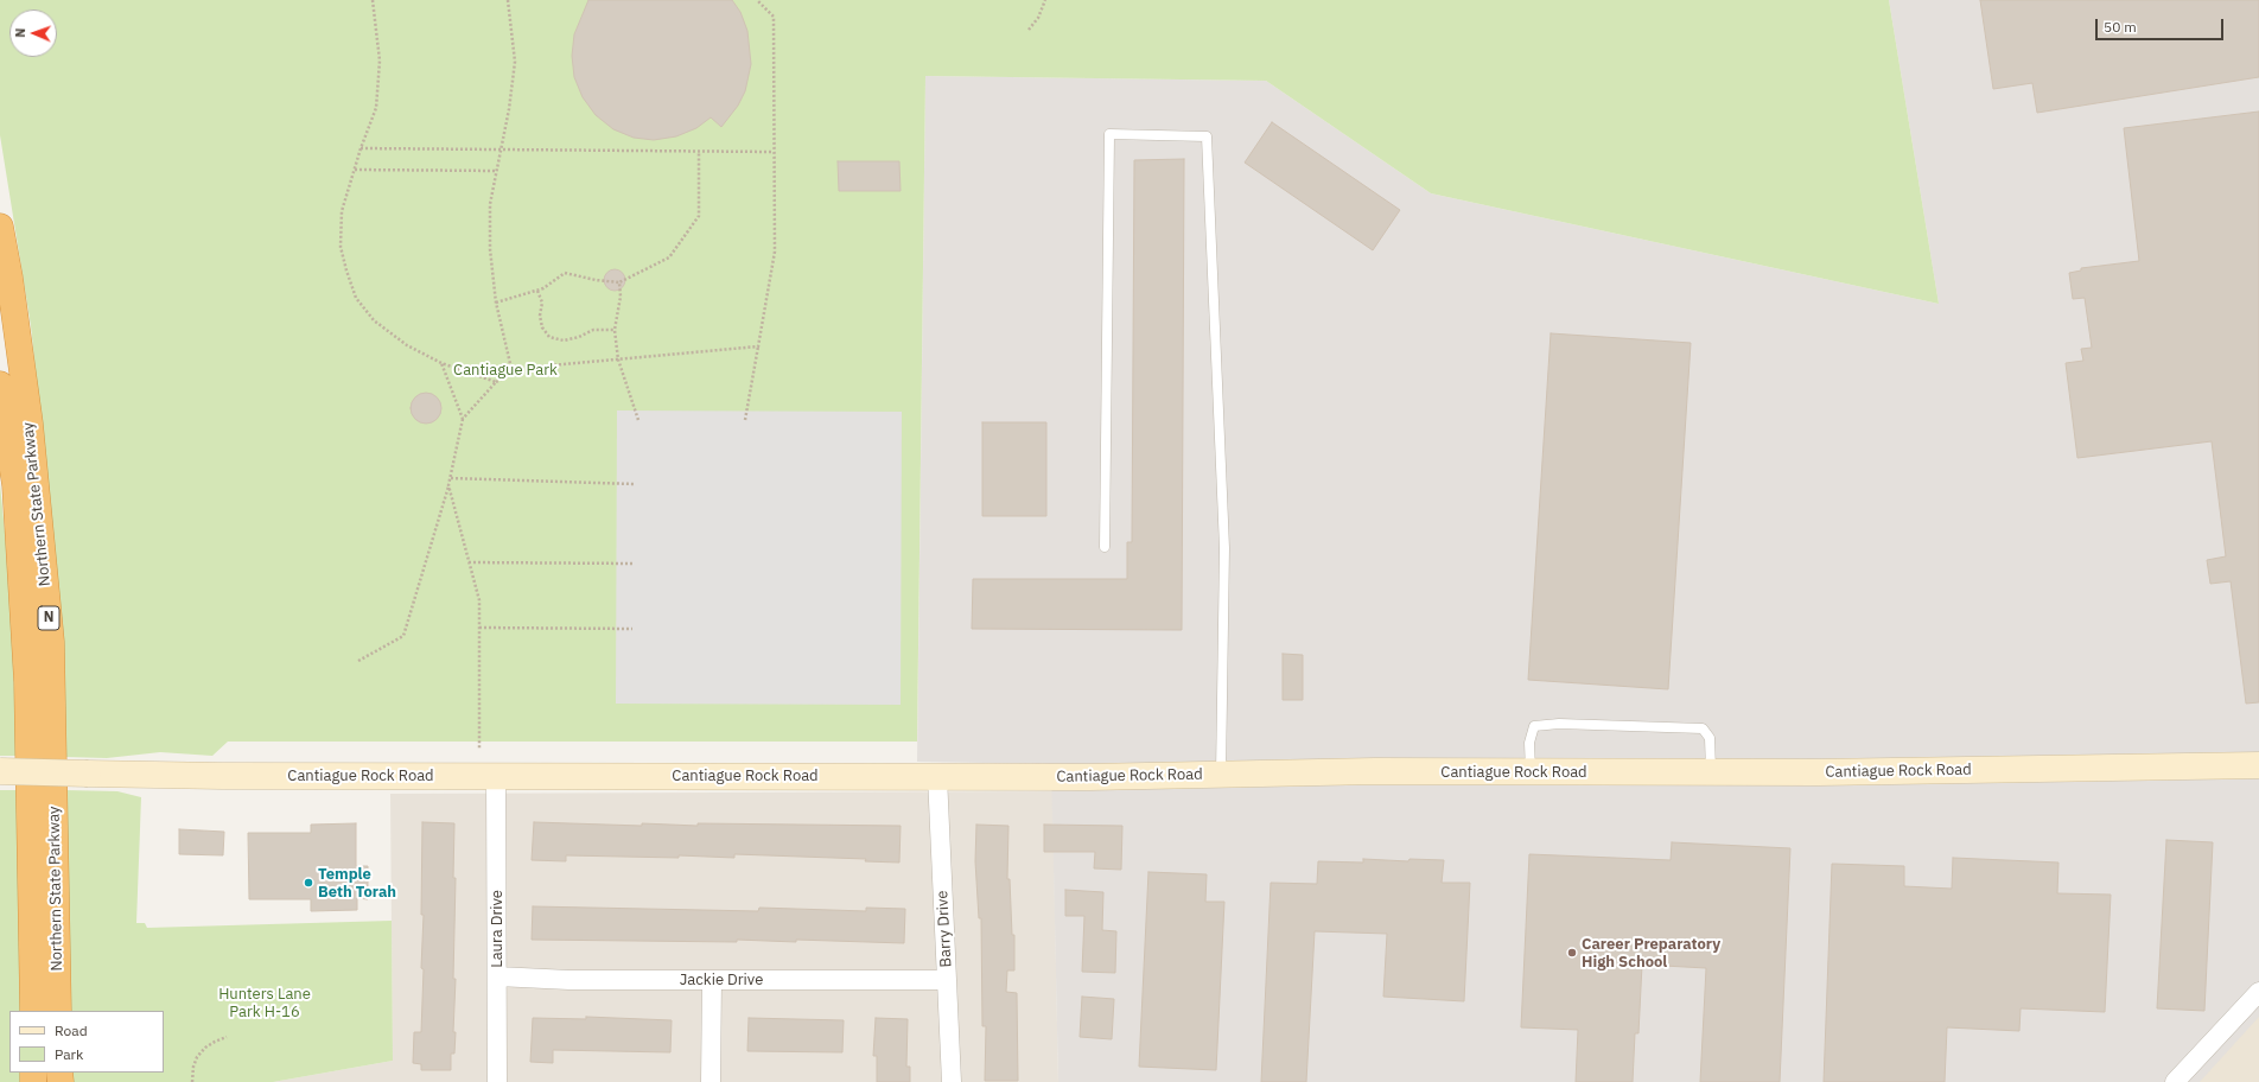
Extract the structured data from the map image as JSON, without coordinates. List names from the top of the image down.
{
  "streets": {
    "highway": ["Northern State Parkway", "N"],
    "main road": ["Cantiague Rock Road"],
    "street": ["Laura Drive", "Barry Drive", "Jackie Drive"]
  },
  "crossings": [
    ["Cantiague Rock Road", "Laura Drive"],
    ["Cantiague Rock Road", "Barry Drive"],
    ["Laura Drive", "Jackie Drive"],
    ["Barry Drive", "Jackie Drive"]
  ],
  "parks": ["Cantiague Park", "Hunters Lane Park H-16"],
  "places": ["Temple Beth Torah", "Career Preparatory High School"],
  "legend": ["Road", "Park"],
  "scale_bar": "50 m",
  "north": "left"
}
